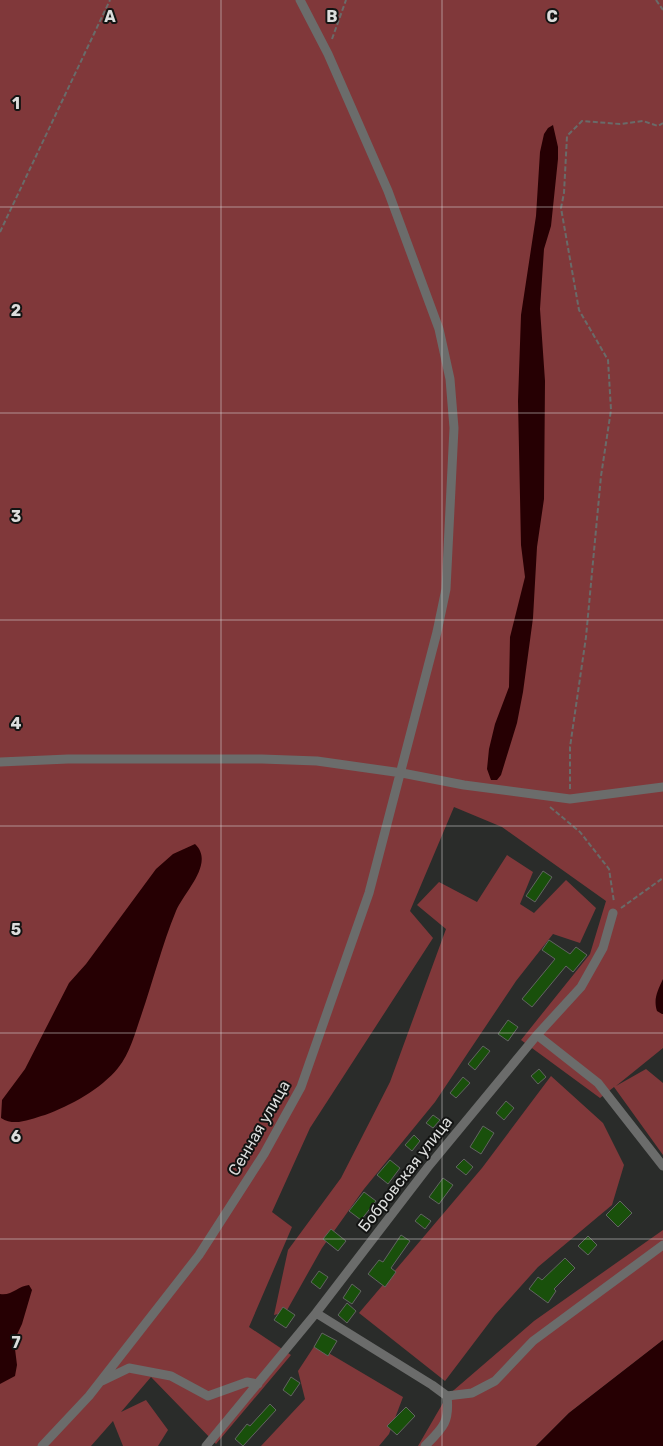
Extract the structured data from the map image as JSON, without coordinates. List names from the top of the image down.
{
  "streets": {
    "street": ["Сенная улица", "Бобровская улица"]
  },
  "grid": {
    "columns": ["A", "B", "C"],
    "rows": [
      "1",
      "2",
      "3",
      "4",
      "5",
      "6",
      "7"
    ]
  }
}
